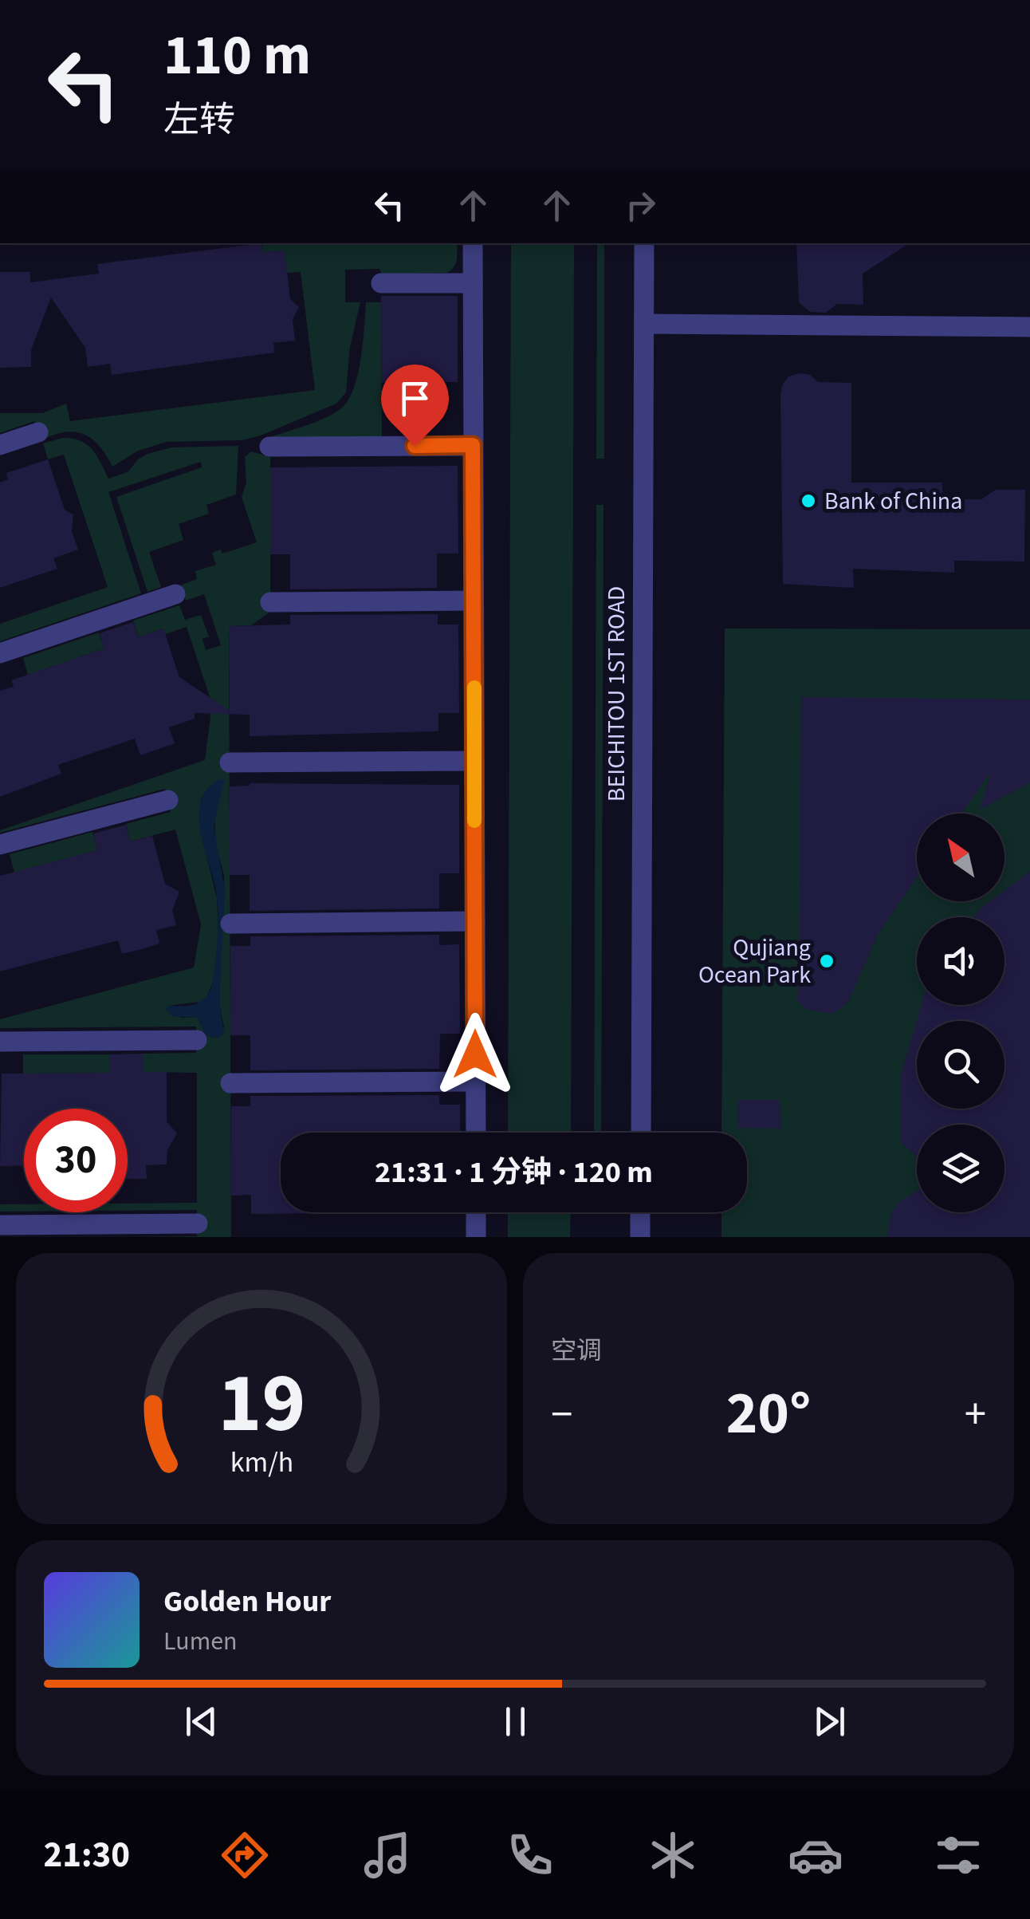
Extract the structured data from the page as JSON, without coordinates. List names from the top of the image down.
{
  "streets": {
    "street": ["BEICHITOU 1ST ROAD"]
  },
  "places": ["Bank of China", "Qujiang Ocean Park"],
  "north": "top left",
  "page": {
    "turn": ["110 m", "左转"],
    "limit": "30",
    "trip": "21:31 · 1 分钟 · 120 m",
    "tile": "空调",
    "heat": ["−", "20°", "+"],
    "song": ["Golden Hour", "Lumen"],
    "tabs": "21:30",
    "gauge": ["19", "km/h"]
  }
}
